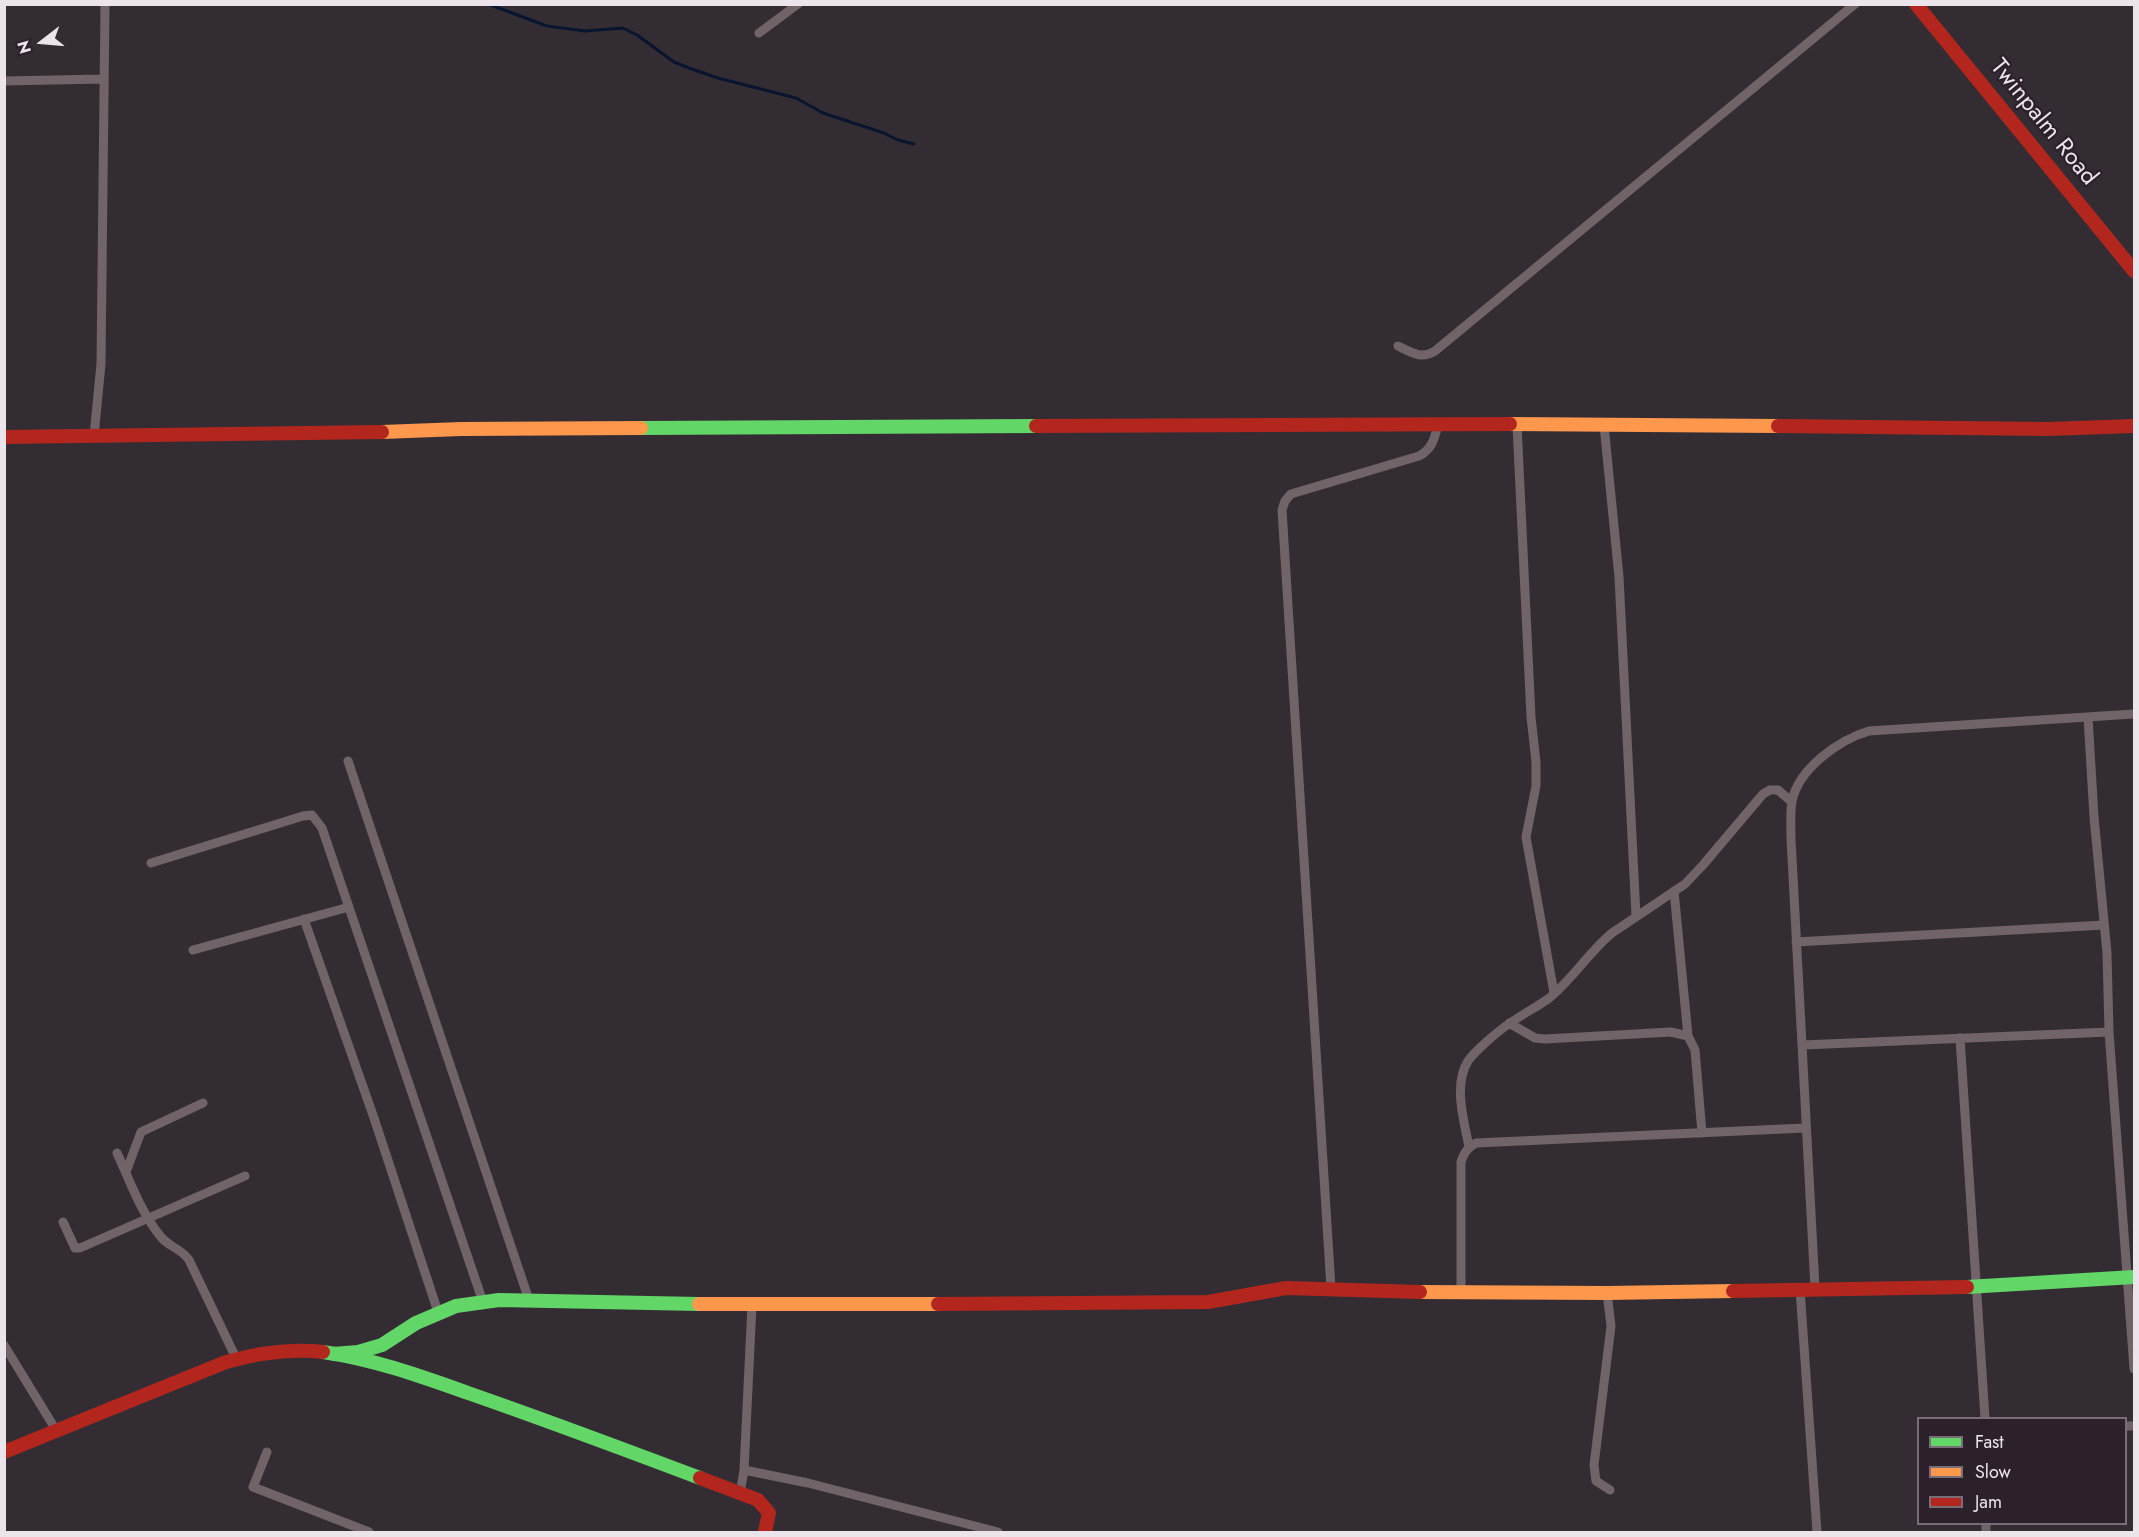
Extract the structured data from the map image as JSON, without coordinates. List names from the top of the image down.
{
  "streets": {
    "street": ["Twinpalm Road"]
  },
  "legend": ["Fast", "Slow", "Jam"],
  "north": "left"
}
